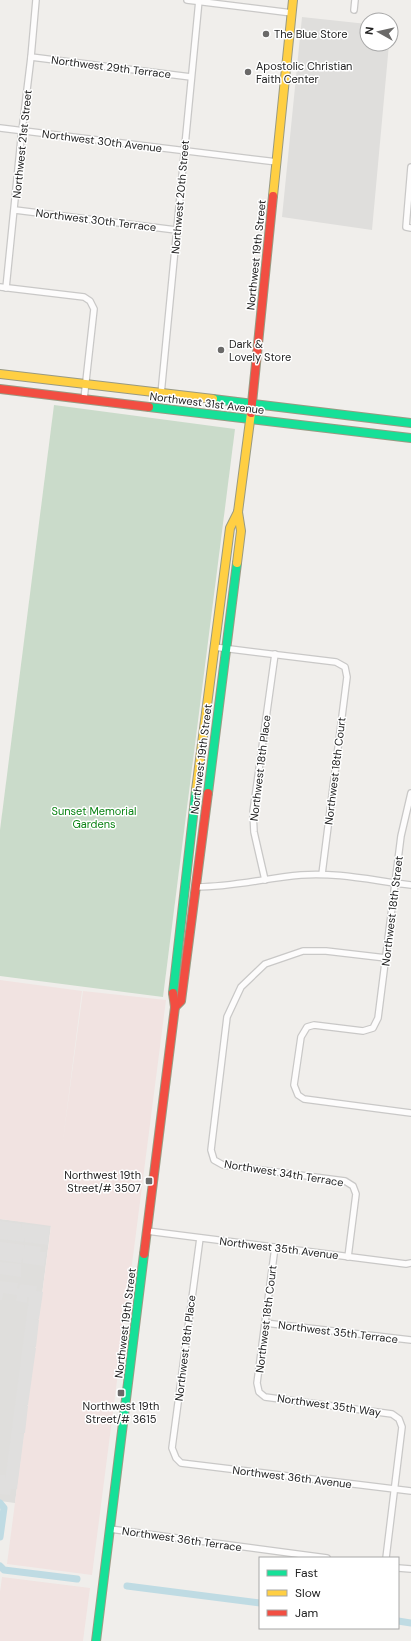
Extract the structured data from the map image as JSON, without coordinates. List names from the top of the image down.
{
  "streets": {
    "street": [
      "Northwest 29th Terrace",
      "Northwest 30th Avenue",
      "Northwest 21st Street",
      "Northwest 20th Street",
      "Northwest 30th Terrace",
      "Northwest 19th Street",
      "Northwest 31st Avenue",
      "Northwest 18th Place",
      "Northwest 18th Court",
      "Northwest 18th Street",
      "Northwest 34th Terrace",
      "Northwest 35th Avenue",
      "Northwest 35th Terrace",
      "Northwest 35th Way",
      "Northwest 36th Avenue",
      "Northwest 36th Terrace"
    ]
  },
  "crossings": [
    ["Northwest 29th Terrace", "Northwest 21st Street"],
    ["Northwest 29th Terrace", "Northwest 20th Street"],
    ["Northwest 30th Avenue", "Northwest 21st Street"],
    ["Northwest 30th Avenue", "Northwest 20th Street"],
    ["Northwest 30th Avenue", "Northwest 19th Street"],
    ["Northwest 21st Street", "Northwest 30th Terrace"],
    ["Northwest 20th Street", "Northwest 30th Terrace"],
    ["Northwest 20th Street", "Northwest 31st Avenue"],
    ["Northwest 19th Street", "Northwest 31st Avenue"],
    ["Northwest 19th Street", "Northwest 35th Avenue"],
    ["Northwest 19th Street", "Northwest 36th Terrace"],
    ["Northwest 18th Place", "Northwest 18th Court"],
    ["Northwest 18th Place", "Northwest 35th Avenue"],
    ["Northwest 18th Place", "Northwest 36th Avenue"],
    ["Northwest 18th Court", "Northwest 35th Avenue"],
    ["Northwest 18th Court", "Northwest 35th Terrace"],
    ["Northwest 18th Court", "Northwest 35th Way"],
    ["Northwest 18th Street", "Northwest 34th Terrace"],
    ["Northwest 34th Terrace", "Northwest 35th Avenue"],
    ["Northwest 35th Way", "Northwest 36th Avenue"]
  ],
  "parks": ["Sunset Memorial Gardens"],
  "places": {
    "other": ["The Blue Store", "Apostolic Christian Faith Center", "Dark & Lovely Store"],
    "transit": ["Northwest 19th Street/# 3507", "Northwest 19th Street/# 3615"]
  },
  "legend": ["Fast", "Slow", "Jam"],
  "north": "left"
}
